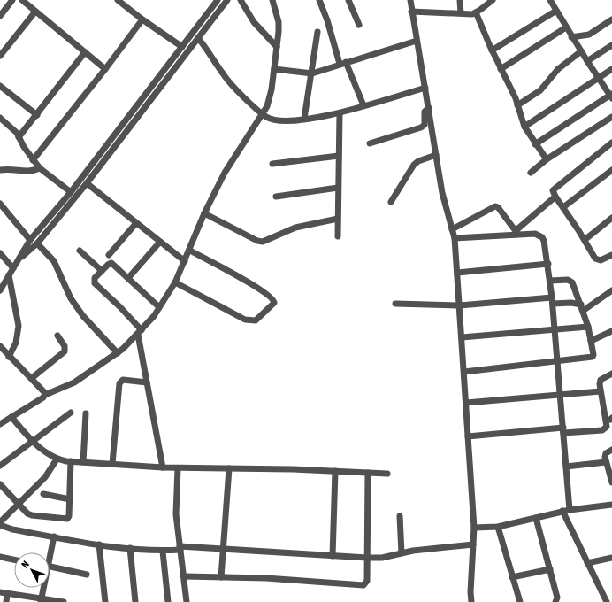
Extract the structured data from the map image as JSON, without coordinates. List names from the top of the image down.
{
  "north": "top left"
}
